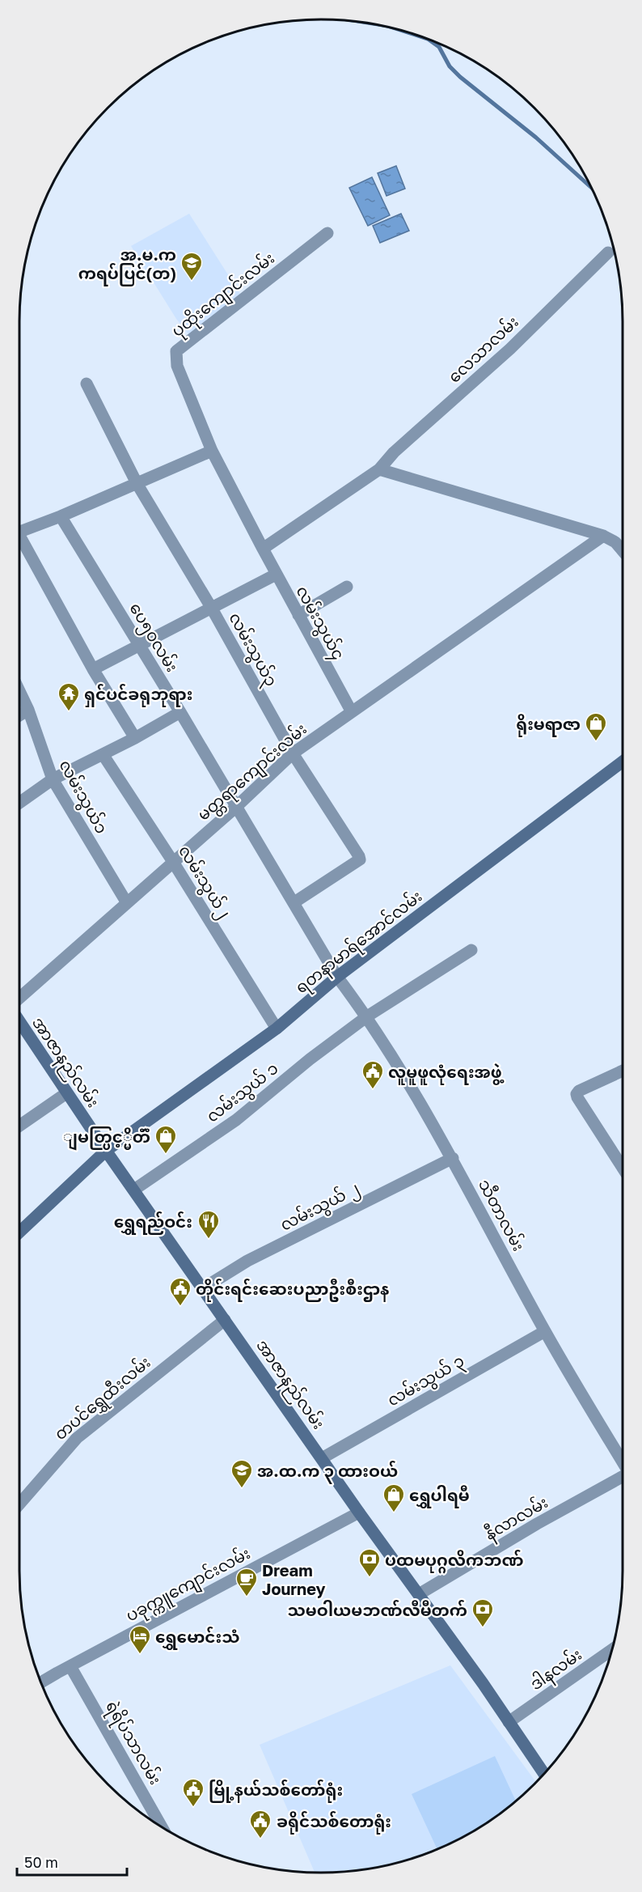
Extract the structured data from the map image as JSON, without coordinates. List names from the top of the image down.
{
  "streets": {
    "main road": ["ရတနာမာရ်အောင်လမ်း", "အာဇာနည်လမ်း"],
    "street": [
      "ပုထိုးကျောင်းလမ်း",
      "လေသာလမ်း",
      "လမ်းသွယ်၄",
      "ပေ၅၀လမ်း",
      "လမ်းသွယ်၃",
      "မတ္တရာကျောင်းလမ်း",
      "လမ်းသွယ်၁",
      "လမ်းသွယ်၂",
      "လမ်းသွယ် ၁",
      "လမ်းသွယ် ၂",
      "သီတာလမ်း",
      "လမ်းသွယ် ၃",
      "တပင်ရွှေထီးလမ်း",
      "နီလာလမ်း",
      "ပခုက္ကူကျောင်းလမ်း",
      "ဒါနလမ်း",
      "ရဲရိပ်သာလမ်း"
    ]
  },
  "crossings": [
    ["ပုထိုးကျောင်းလမ်း", "လမ်းသွယ်၄"],
    ["လမ်းသွယ်၄", "မတ္တရာကျောင်းလမ်း"],
    ["ပေ၅၀လမ်း", "လမ်းသွယ်၃"],
    ["ပေ၅၀လမ်း", "မတ္တရာကျောင်းလမ်း"],
    ["ပေ၅၀လမ်း", "ရတနာမာရ်အောင်လမ်း"],
    ["ပေ၅၀လမ်း", "သီတာလမ်း"],
    ["လမ်းသွယ်၃", "မတ္တရာကျောင်းလမ်း"],
    ["မတ္တရာကျောင်းလမ်း", "လမ်းသွယ်၁"],
    ["မတ္တရာကျောင်းလမ်း", "လမ်းသွယ်၂"],
    ["လမ်းသွယ်၂", "ရတနာမာရ်အောင်လမ်း"],
    ["ရတနာမာရ်အောင်လမ်း", "အာဇာနည်လမ်း"],
    ["ရတနာမာရ်အောင်လမ်း", "သီတာလမ်း"],
    ["အာဇာနည်လမ်း", "လမ်းသွယ် ၁"],
    ["အာဇာနည်လမ်း", "လမ်းသွယ် ၂"],
    ["အာဇာနည်လမ်း", "လမ်းသွယ် ၃"],
    ["အာဇာနည်လမ်း", "တပင်ရွှေထီးလမ်း"],
    ["အာဇာနည်လမ်း", "နီလာလမ်း"],
    ["အာဇာနည်လမ်း", "ပခုက္ကူကျောင်းလမ်း"],
    ["အာဇာနည်လမ်း", "ဒါနလမ်း"],
    ["လမ်းသွယ် ၁", "သီတာလမ်း"],
    ["လမ်းသွယ် ၂", "သီတာလမ်း"],
    ["သီတာလမ်း", "လမ်းသွယ် ၃"],
    ["ပခုက္ကူကျောင်းလမ်း", "ရဲရိပ်သာလမ်း"]
  ],
  "places": {
    "school or university": ["အ.မ.က ကရပ်ပြင်(တ)", "အ.ထ.က ၃ ထားဝယ်"],
    "temple": ["ရှင်ပင်ခရုဘုရား"],
    "shop": ["ရိုးမရာဇာ", "ျမတ္ပြင့္မိတၱဴ", "ရွှေပါရမီ"],
    "public building": [
      "လူမူဖူလုံရေးအဖွဲ့",
      "တိုင်းရင်းဆေးပညာဦးစီးဌာန",
      "မြို့နယ်သစ်တော်ရုံး",
      "ခရိုင်သစ်တောရုံး"
    ],
    "restaurant": ["ရွှေရည်ဝင်း"],
    "bank": ["ပထမပုဂ္ဂလိကဘဏ်", "သမဝါယမဘဏ်လီမီတက်"],
    "cafe": ["Dream Journey"],
    "hotel": ["ရွှေမောင်းသံ"]
  },
  "scale_bar": "50 m"
}
